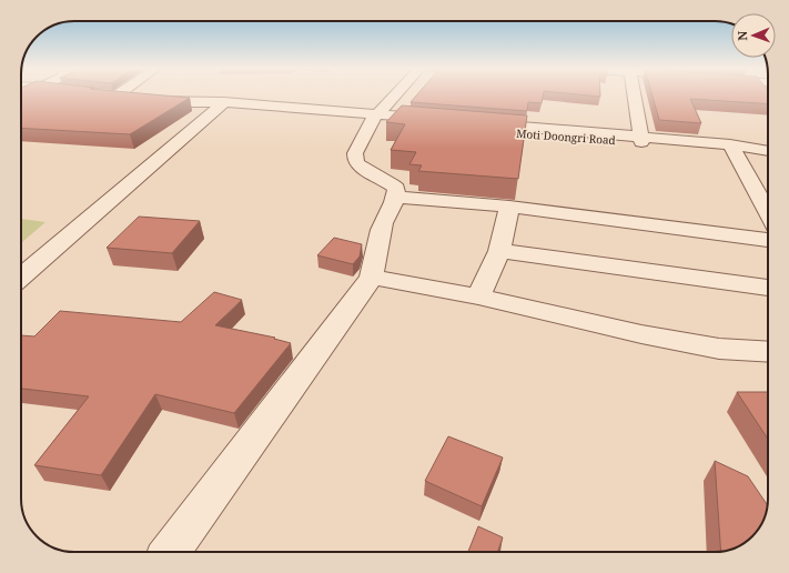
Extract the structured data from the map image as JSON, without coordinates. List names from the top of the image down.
{
  "streets": {
    "street": ["Moti Doongri Road"]
  },
  "north": "left"
}
